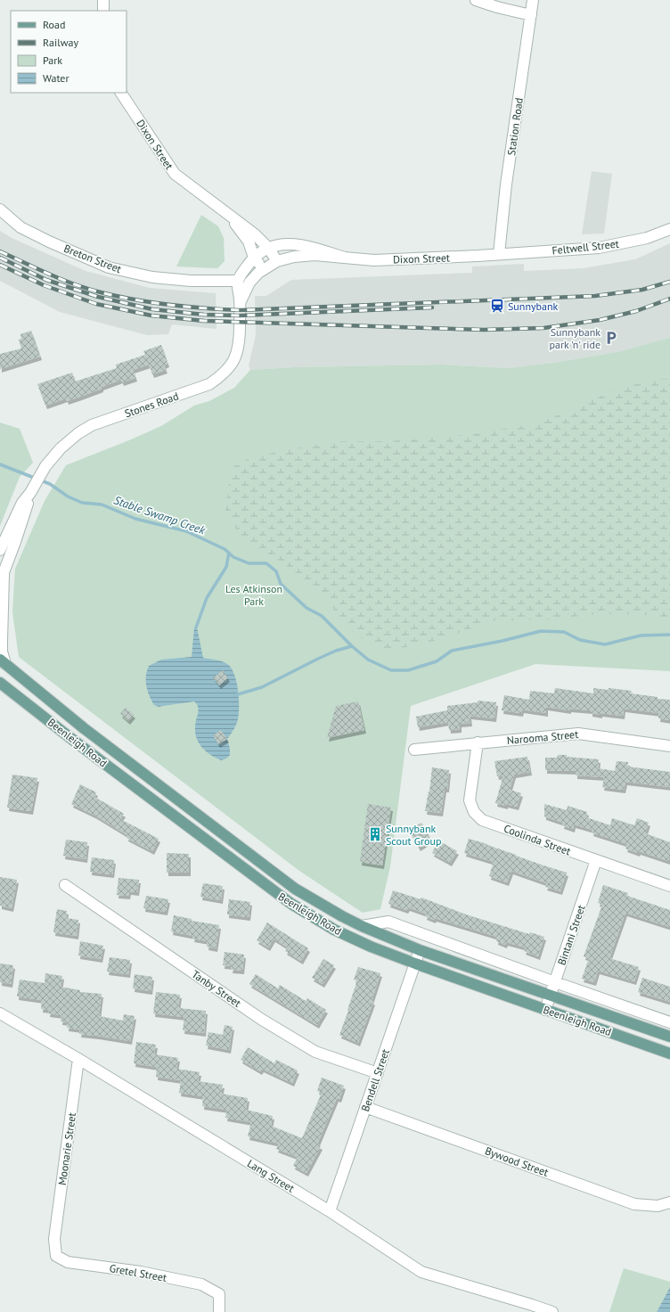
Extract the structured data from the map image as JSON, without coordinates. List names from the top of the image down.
{
  "streets": {
    "main road": ["Beenleigh Road"],
    "street": [
      "Station Road",
      "Dixon Street",
      "Feltwell Street",
      "Breton Street",
      "Stones Road",
      "Narooma Street",
      "Coolinda Street",
      "Bintani Street",
      "Tanby Street",
      "Bendell Street",
      "Moonarie Street",
      "Bywood Street",
      "Lang Street",
      "Gretel Street"
    ]
  },
  "crossings": [
    ["Station Road", "Dixon Street"],
    ["Station Road", "Feltwell Street"],
    ["Dixon Street", "Feltwell Street"],
    ["Dixon Street", "Stones Road"],
    ["Breton Street", "Stones Road"],
    ["Stones Road", "Beenleigh Road"],
    ["Narooma Street", "Coolinda Street"],
    ["Beenleigh Road", "Bintani Street"],
    ["Beenleigh Road", "Bendell Street"],
    ["Coolinda Street", "Bintani Street"],
    ["Tanby Street", "Bendell Street"],
    ["Bendell Street", "Bywood Street"],
    ["Bendell Street", "Lang Street"],
    ["Moonarie Street", "Lang Street"],
    ["Moonarie Street", "Gretel Street"]
  ],
  "water": ["Stable Swamp Creek"],
  "parks": ["Les Atkinson Park"],
  "places": {
    "station": ["Sunnybank"],
    "parking": ["Sunnybank park 'n' ride"],
    "building": ["Sunnybank Scout Group"]
  },
  "legend": [
    "Road",
    "Railway",
    "Park",
    "Water"
  ]
}
